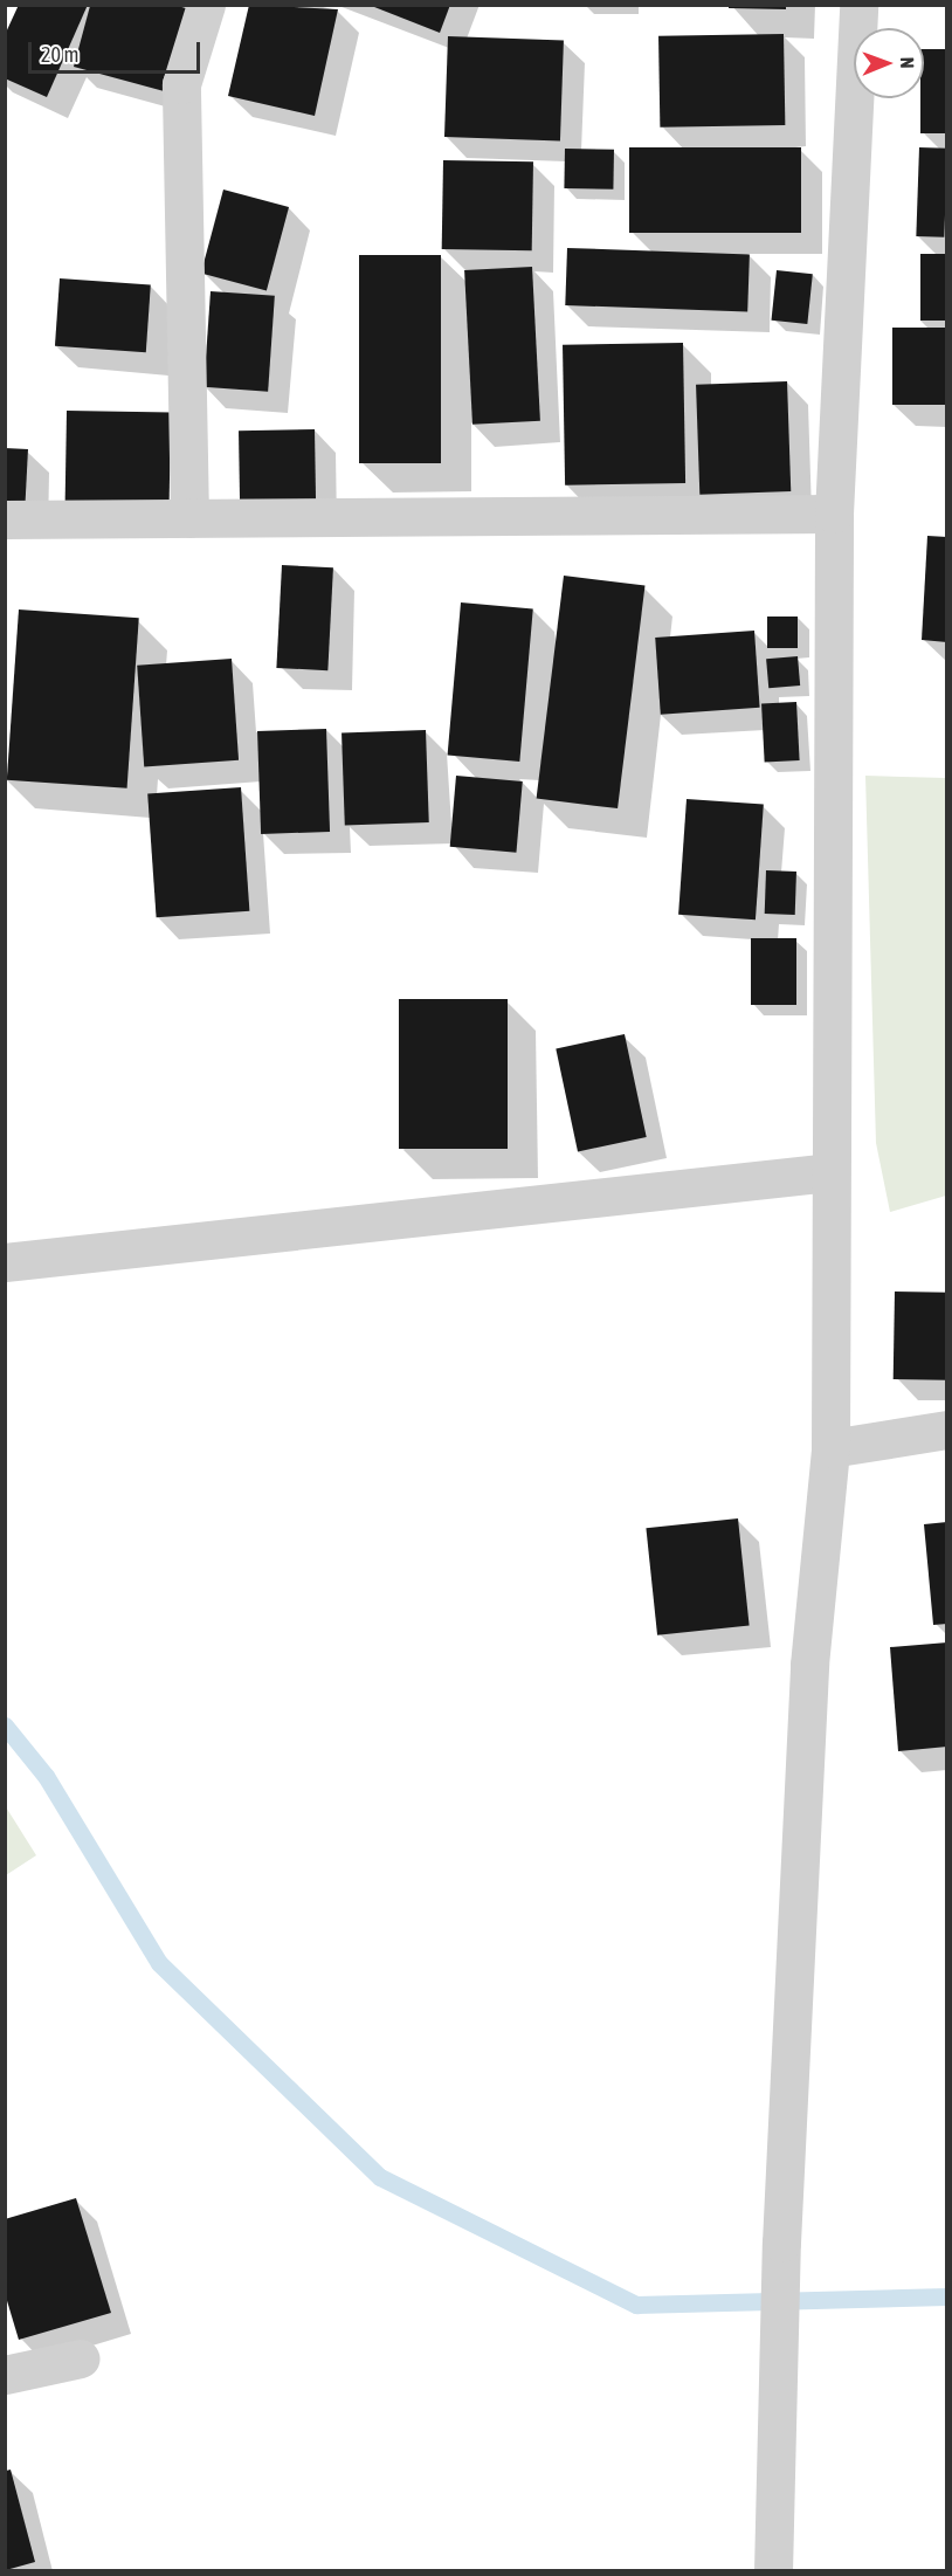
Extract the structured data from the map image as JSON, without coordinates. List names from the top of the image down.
{
  "scale_bar": "20 m",
  "north": "right"
}
